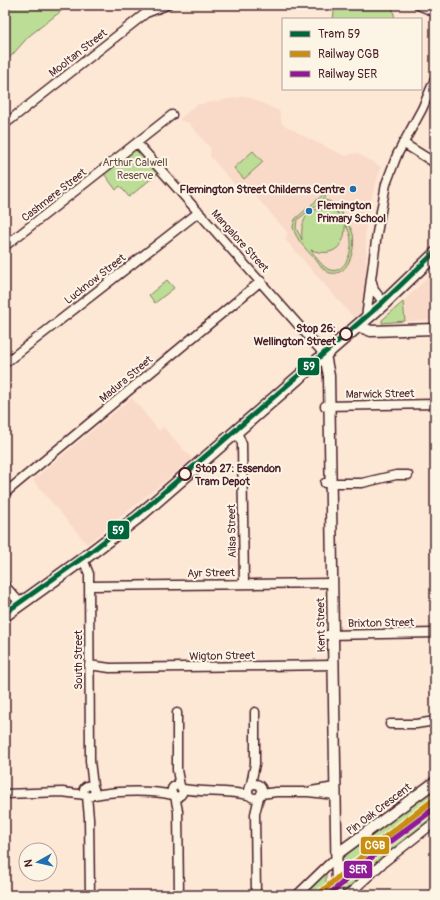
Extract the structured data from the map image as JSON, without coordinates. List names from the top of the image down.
{
  "streets": {
    "street": [
      "Mooltan Street",
      "Cashmere Street",
      "Mangalore Street",
      "Lucknow Street",
      "Madura Street",
      "Marwick Street",
      "Ailsa Street",
      "Ayr Street",
      "Brixton Street",
      "Kent Street",
      "Wigton Street",
      "South Street",
      "Pin Oak Crescent"
    ]
  },
  "crossings": [
    ["Cashmere Street", "Mangalore Street"],
    ["Mangalore Street", "Lucknow Street"],
    ["Mangalore Street", "Madura Street"],
    ["Mangalore Street", "Kent Street"],
    ["Marwick Street", "Kent Street"],
    ["Ailsa Street", "Ayr Street"],
    ["Ayr Street", "Kent Street"],
    ["Ayr Street", "South Street"],
    ["Brixton Street", "Kent Street"],
    ["Kent Street", "Wigton Street"],
    ["Kent Street", "Pin Oak Crescent"],
    ["Wigton Street", "South Street"]
  ],
  "parks": ["Arthur Calwell Reserve"],
  "places": [
    "Flemington Street Childerns Centre",
    "Flemington Primary School",
    "Stop 26: Wellington Street",
    "Stop 27: Essendon Tram Depot"
  ],
  "lines": ["tram line 59", "rail line CGB", "rail line SER"],
  "legend": ["Tram 59", "Railway CGB", "Railway SER"],
  "north": "left"
}
